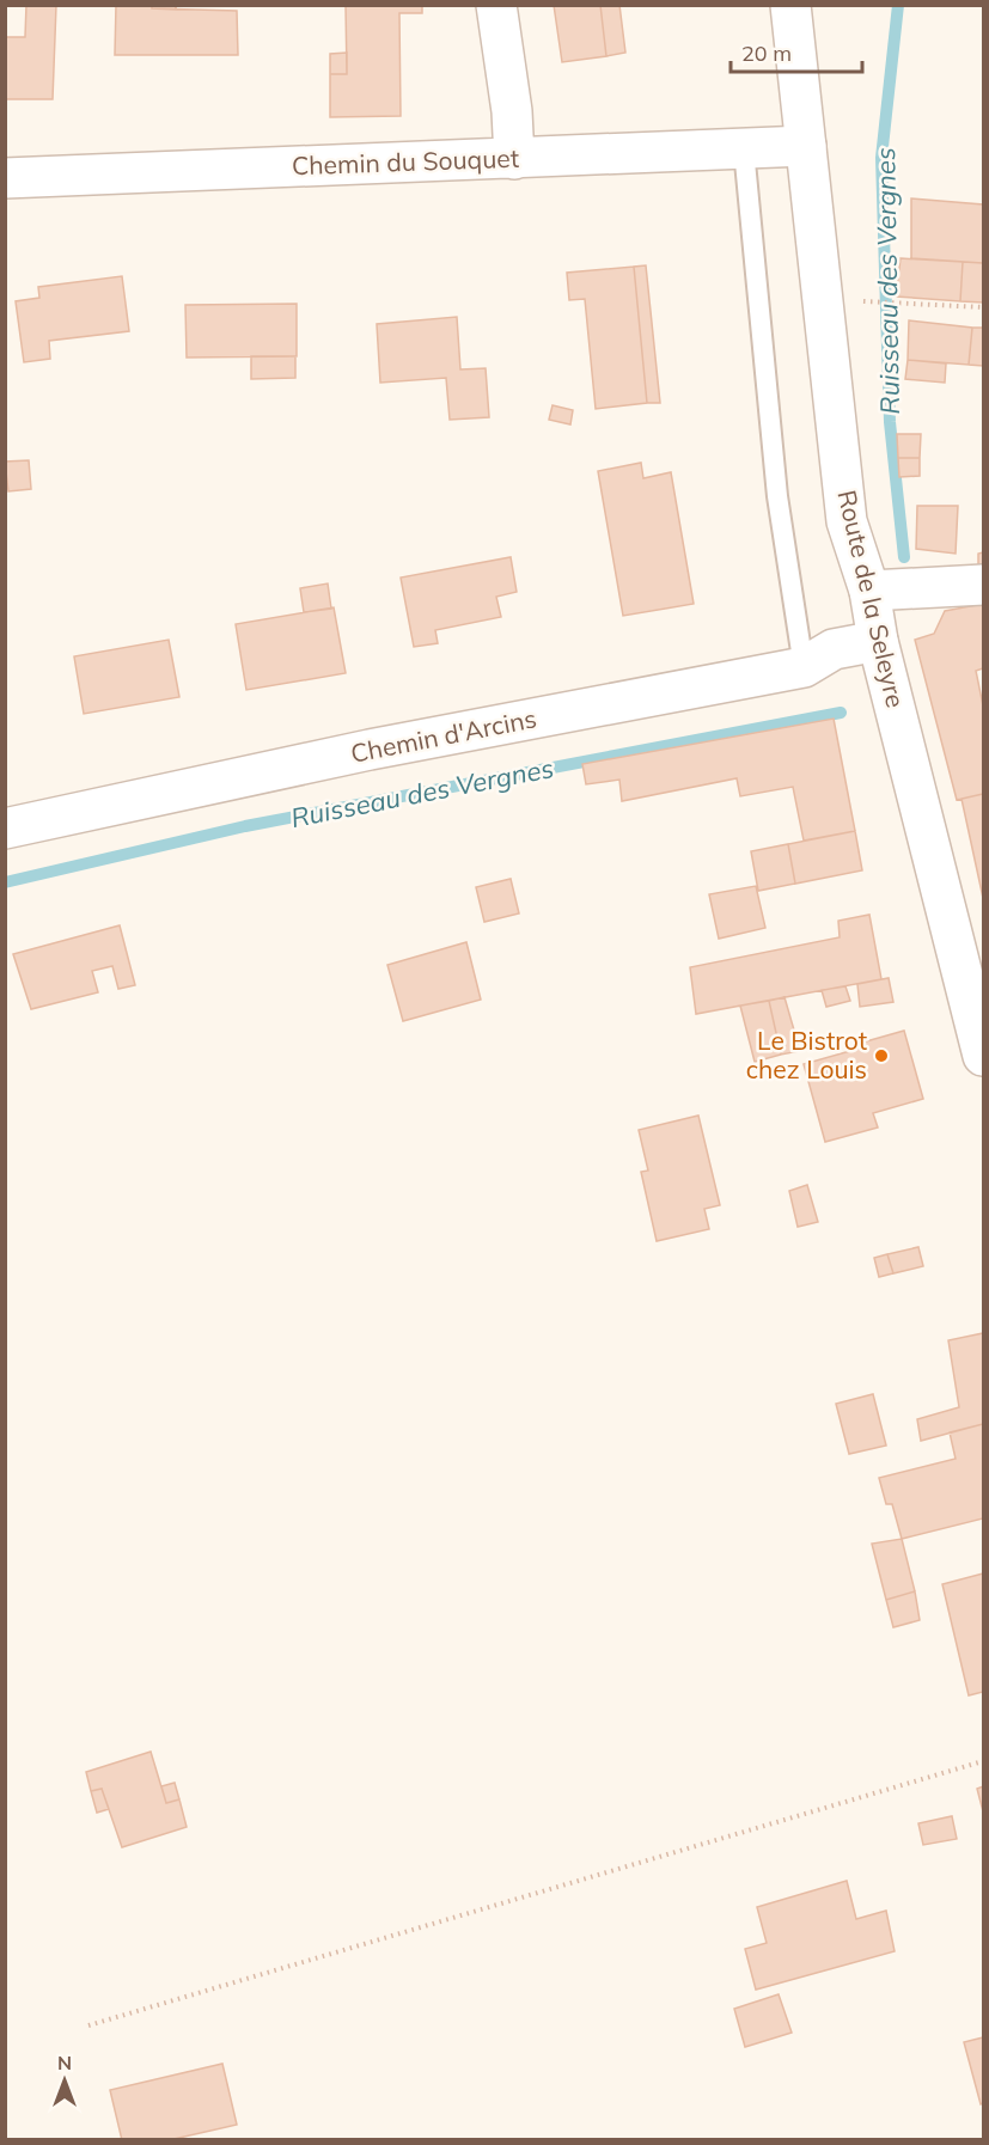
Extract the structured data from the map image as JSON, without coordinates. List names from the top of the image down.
{
  "streets": {
    "street": ["Chemin du Souquet", "Route de la Seleyre", "Chemin d'Arcins"]
  },
  "crossings": [
    ["Chemin du Souquet", "Route de la Seleyre"],
    ["Route de la Seleyre", "Chemin d'Arcins"]
  ],
  "water": ["Ruisseau des Vergnes"],
  "places": ["Le Bistrot chez Louis"],
  "scale_bar": "20 m",
  "north": "top"
}
